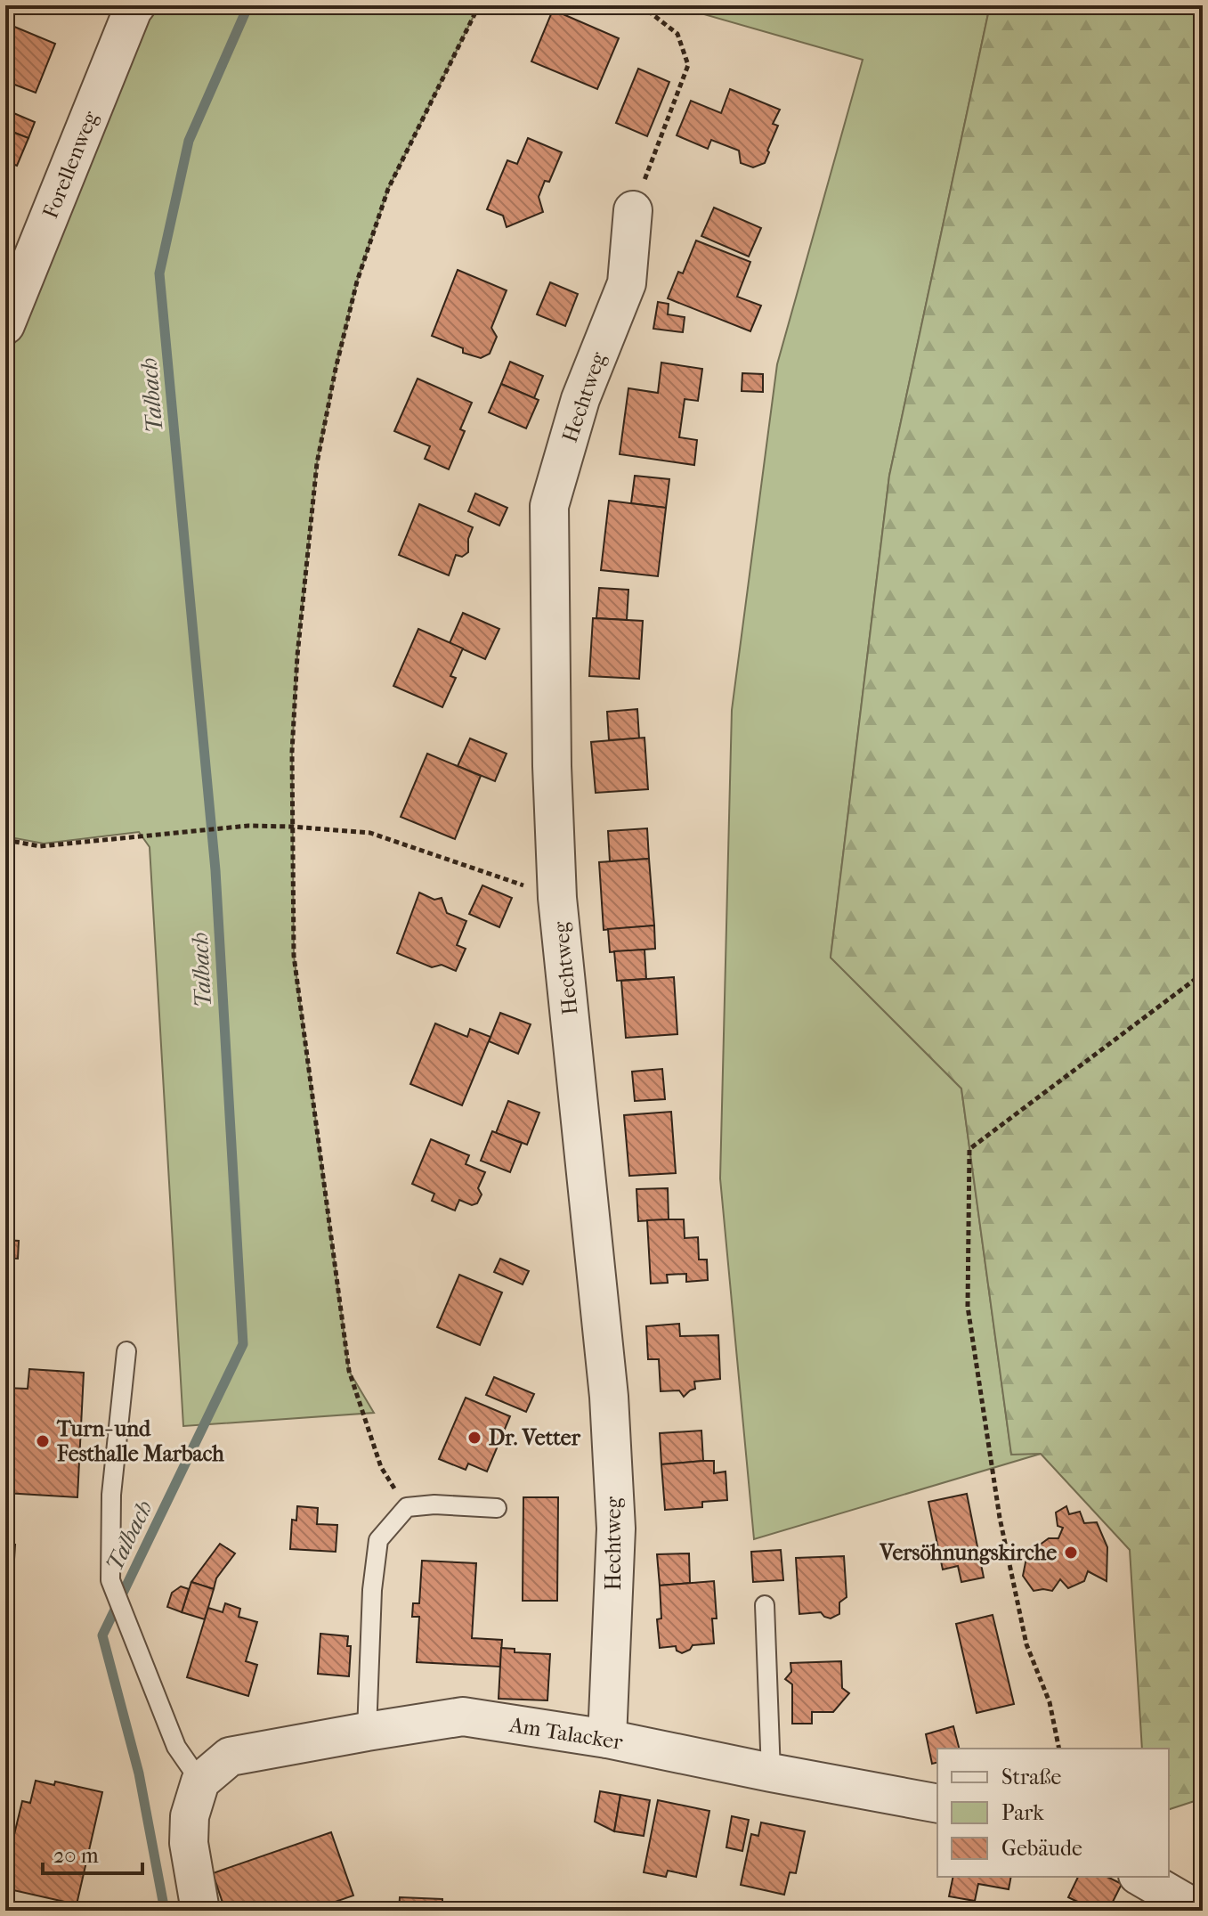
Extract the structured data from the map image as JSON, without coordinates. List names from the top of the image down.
{
  "streets": {
    "street": ["Forellenweg", "Hechtweg", "Am Talacker"]
  },
  "crossings": [
    ["Hechtweg", "Am Talacker"]
  ],
  "water": ["Talbach"],
  "places": ["Dr. Vetter", "Turn- und Festhalle Marbach", "Versöhnungskirche"],
  "legend": ["Straße", "Park", "Gebäude"],
  "scale_bar": "20 m"
}
